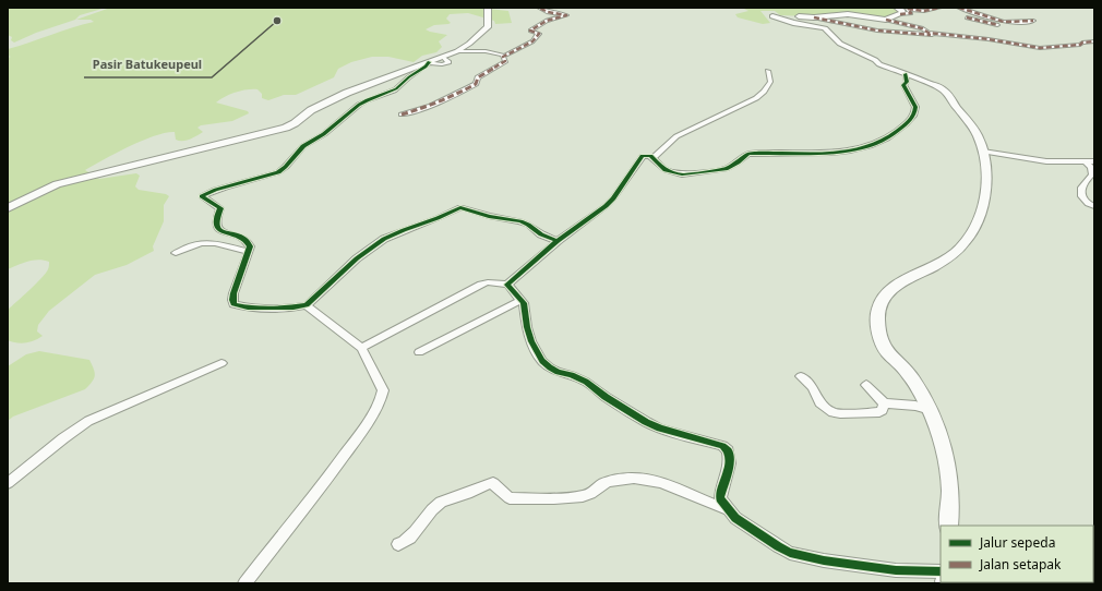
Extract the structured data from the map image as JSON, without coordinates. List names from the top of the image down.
{
  "places": ["Pasir Batukeupeul"],
  "legend": ["Jalur sepeda", "Jalan setapak"]
}
